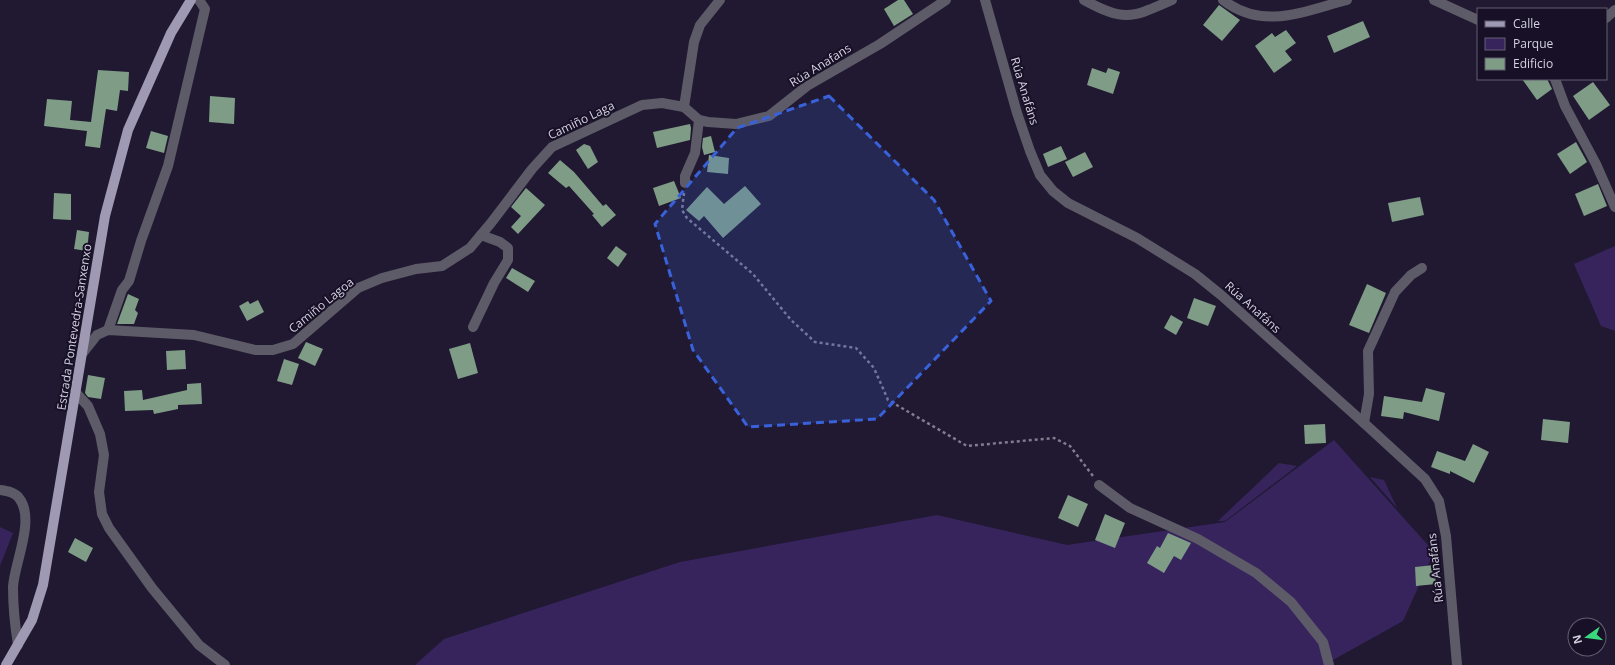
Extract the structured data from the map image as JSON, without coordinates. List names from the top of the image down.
{
  "streets": {
    "main road": ["Estrada Pontevedra-Sanxenxo"],
    "street": [
      "Rúa Anafans",
      "Rúa Anafáns",
      "Camiño Laga",
      "Camiño Lagoa"
    ]
  },
  "crossings": [
    ["Camiño Laga", "Camiño Lagoa"]
  ],
  "legend": ["Calle", "Parque", "Edificio"],
  "north": "left"
}
